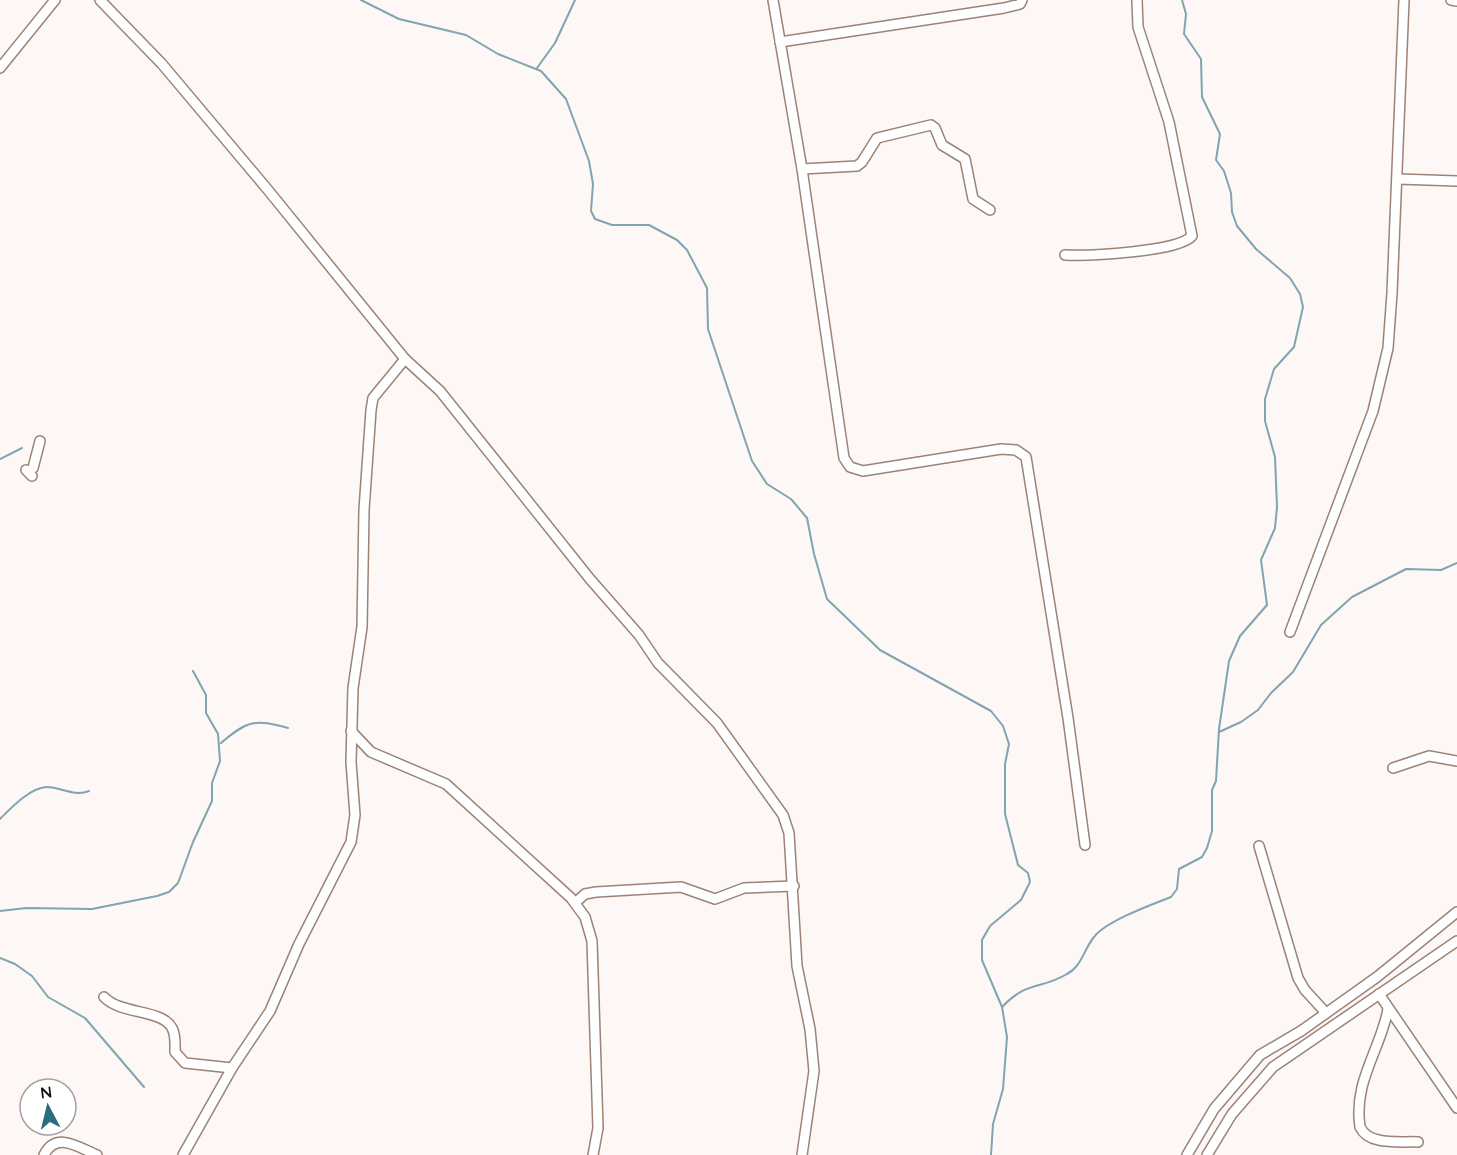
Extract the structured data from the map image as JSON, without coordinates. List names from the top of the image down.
{
  "north": "top"
}
